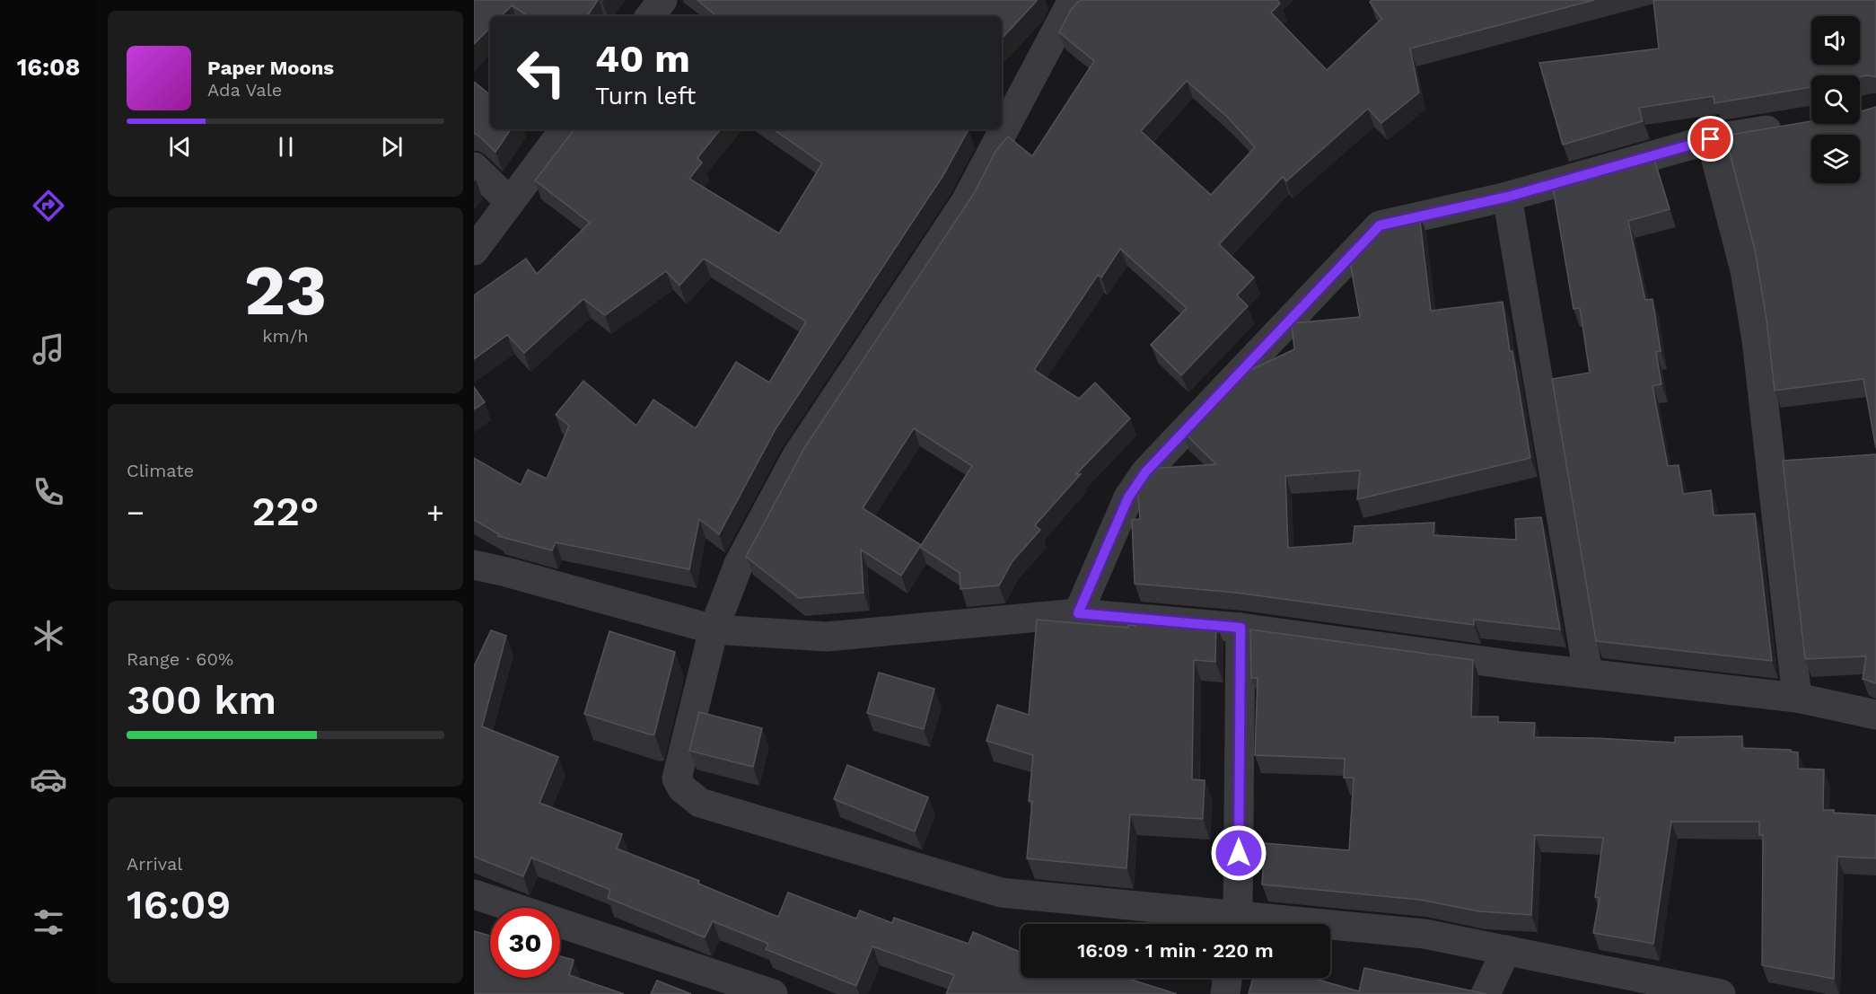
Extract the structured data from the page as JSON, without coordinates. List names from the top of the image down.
{
  "page": {
    "tabs": "16:08",
    "turn": ["40 m", "Turn left"],
    "song": ["Paper Moons", "Ada Vale"],
    "tile": [
      ["23", "km/h"],
      "Climate",
      ["Range · 60%", "300 km"],
      ["Arrival", "16:09"]
    ],
    "heat": ["−", "22°", "+"],
    "limit": "30",
    "trip": "16:09 · 1 min · 220 m"
  }
}
